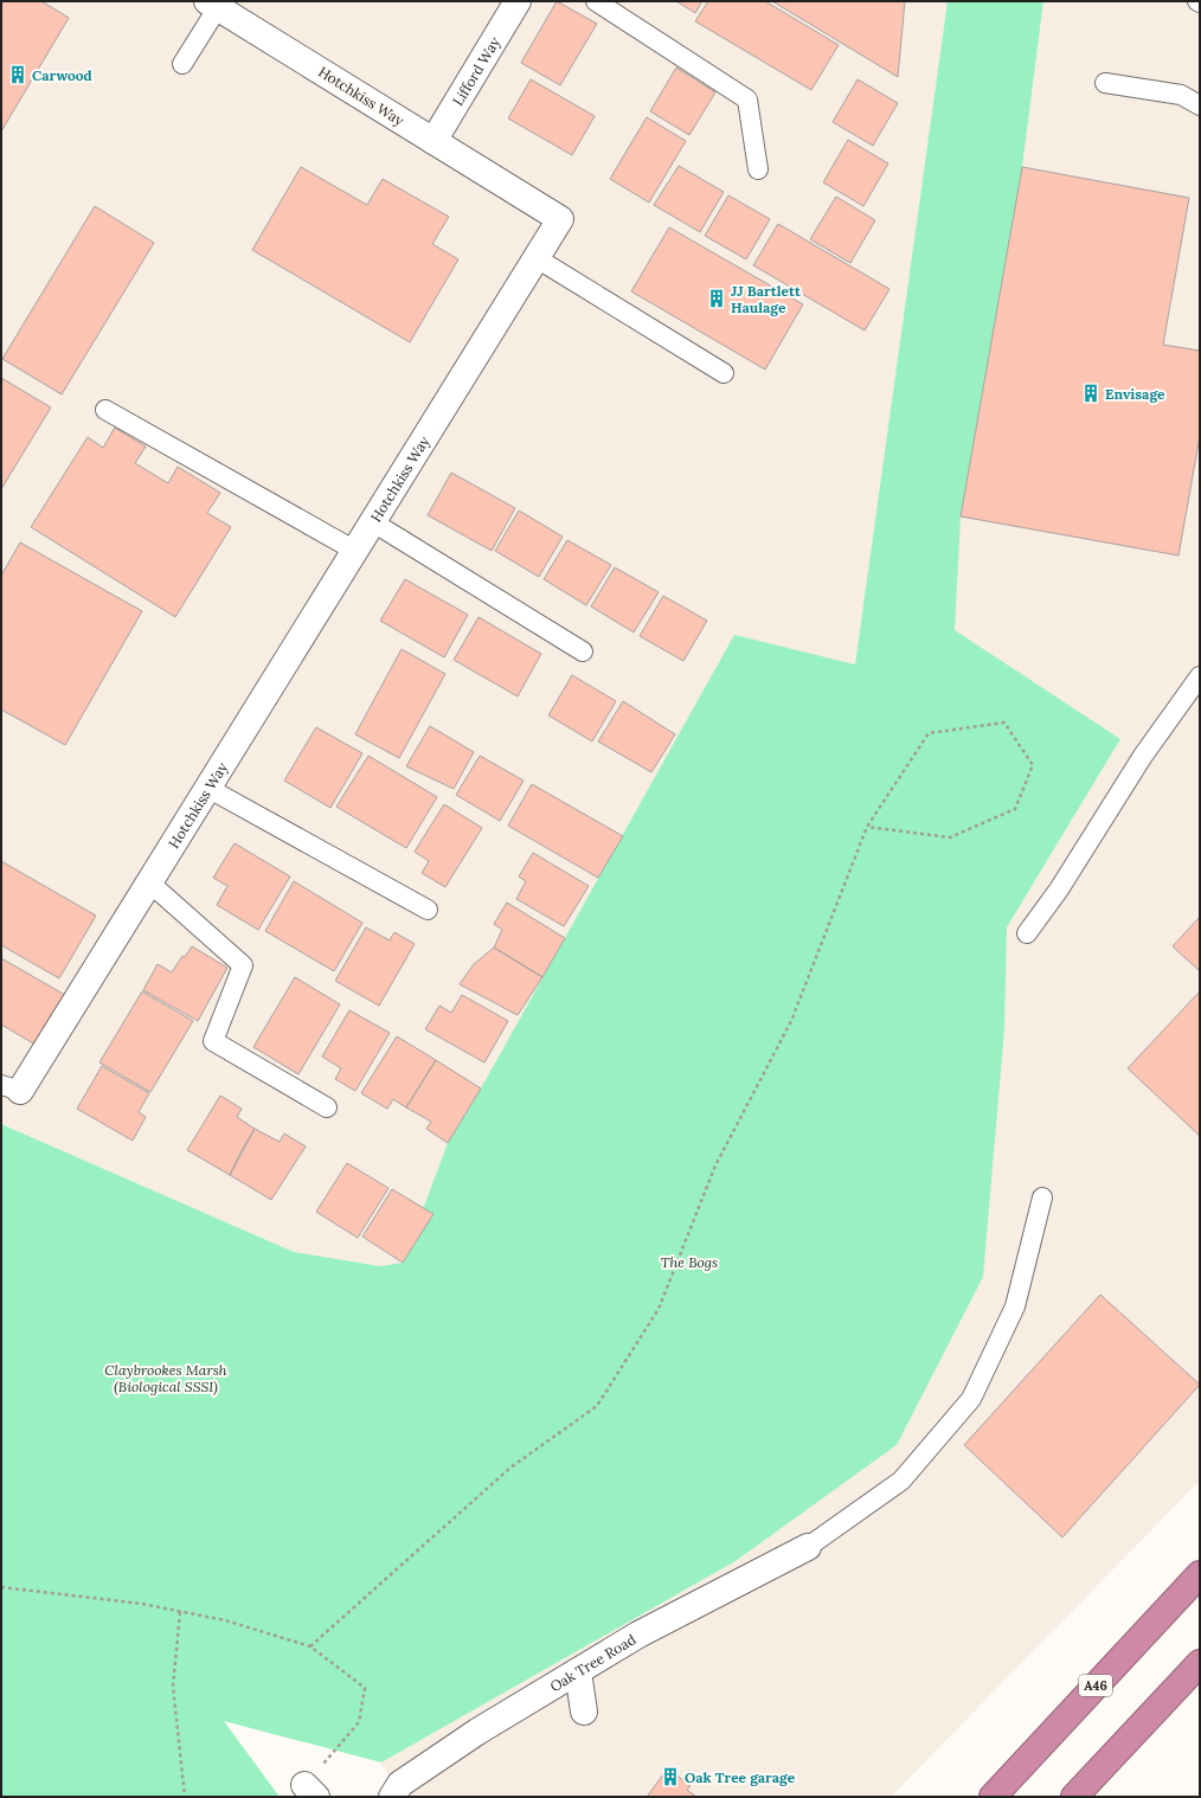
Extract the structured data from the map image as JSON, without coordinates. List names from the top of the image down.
{
  "streets": {
    "highway": ["A46"],
    "street": ["Lifford Way", "Hotchkiss Way", "Oak Tree Road"]
  },
  "crossings": [
    ["Lifford Way", "Hotchkiss Way"]
  ],
  "parks": ["The Bogs", "Claybrookes Marsh (Biological SSSI)"],
  "places": {
    "building": [
      "Carwood",
      "JJ Bartlett Haulage",
      "Envisage",
      "Oak Tree garage"
    ]
  }
}
